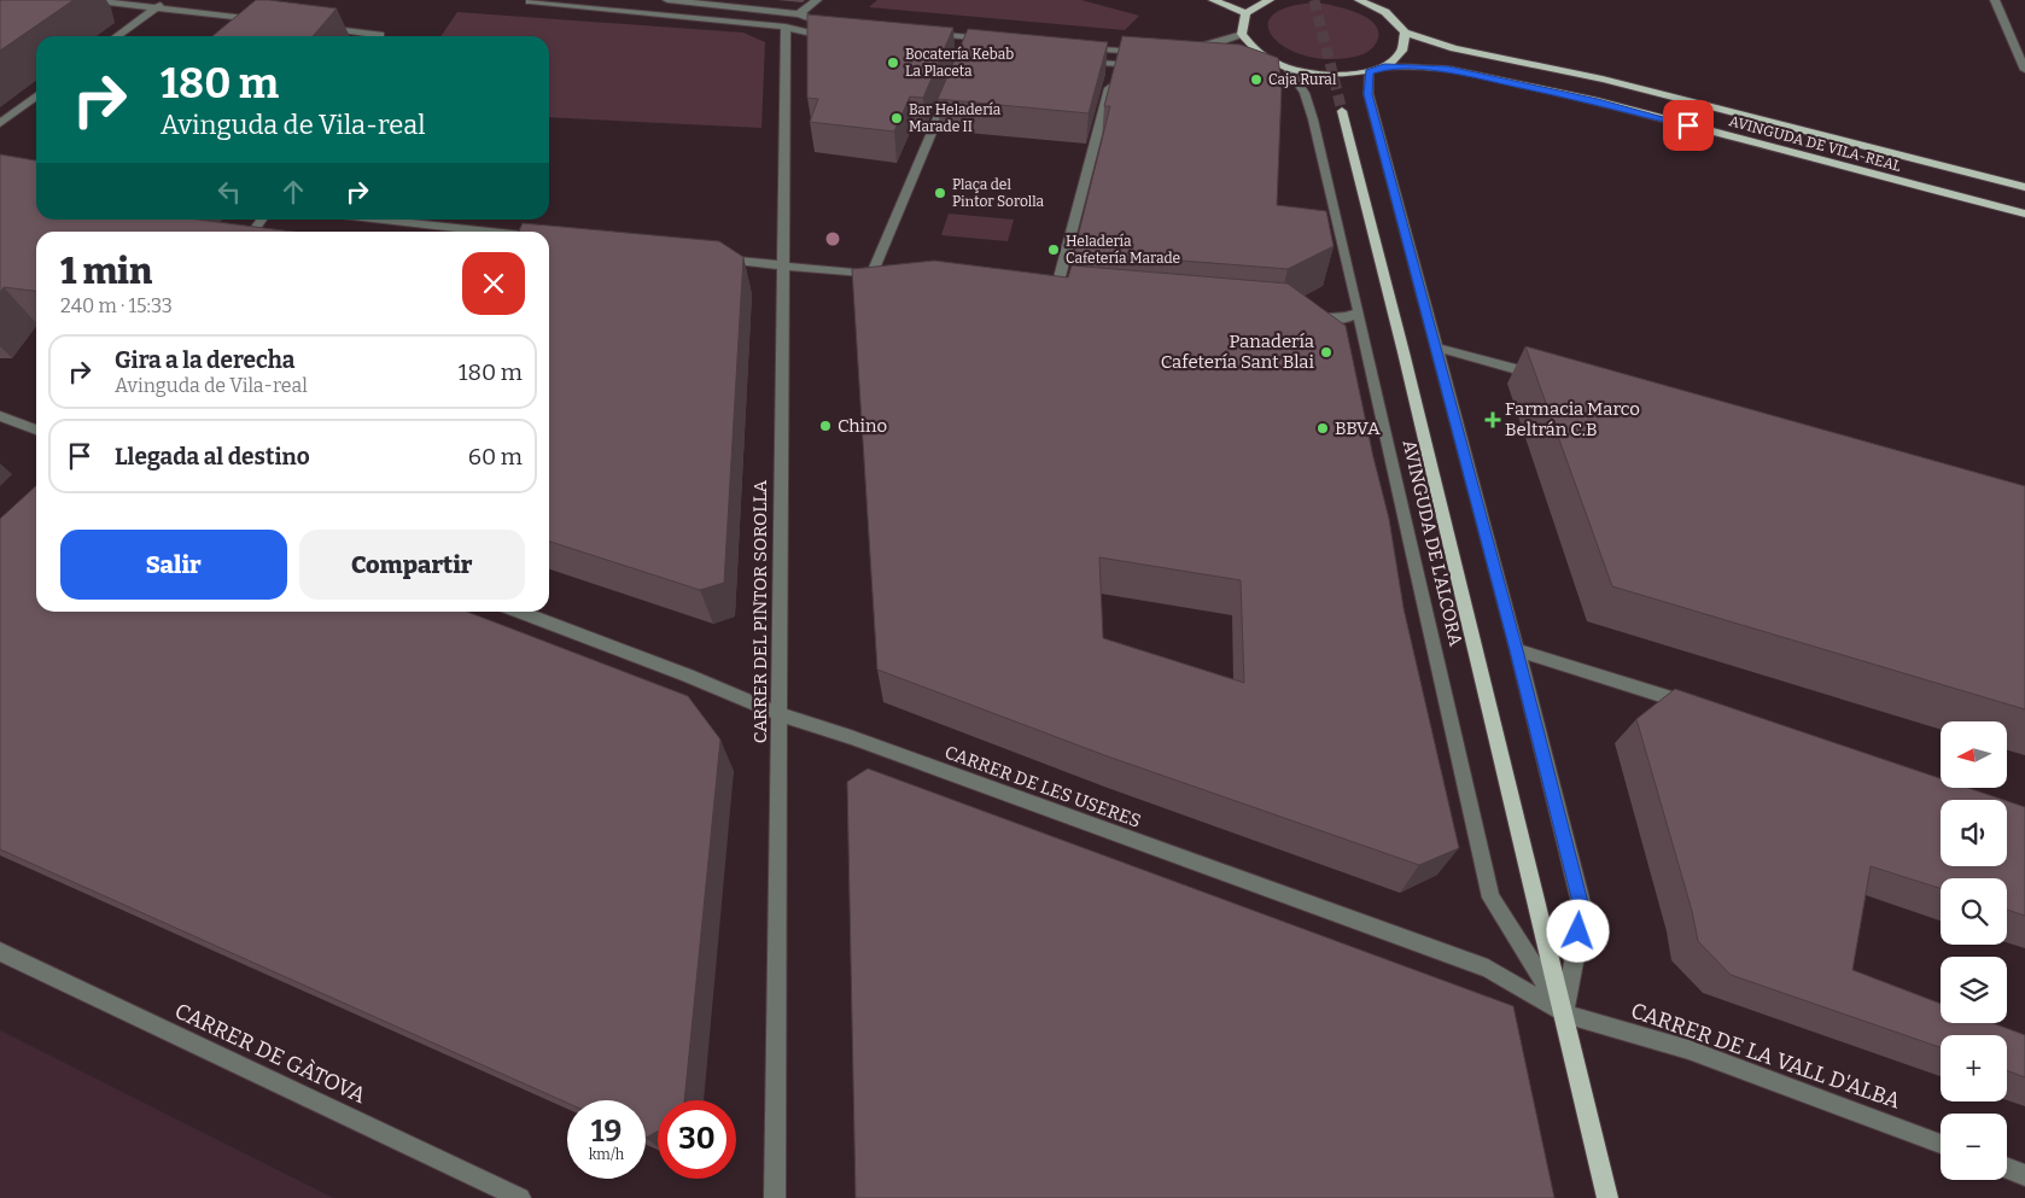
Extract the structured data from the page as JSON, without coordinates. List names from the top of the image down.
{
  "streets": {
    "main road": ["AVINGUDA DE VILA-REAL", "AVINGUDA DE L'ALCORA"],
    "street": [
      "CARRER DEL PINTOR SOROLLA",
      "CARRER DE LES USERES",
      "CARRER DE GÀTOVA",
      "CARRER DE LA VALL D'ALBA"
    ]
  },
  "crossings": [
    ["AVINGUDA DE L'ALCORA", "CARRER DE LES USERES"],
    ["AVINGUDA DE L'ALCORA", "CARRER DE LA VALL D'ALBA"],
    ["CARRER DEL PINTOR SOROLLA", "CARRER DE LES USERES"],
    ["CARRER DE LES USERES", "CARRER DE LA VALL D'ALBA"]
  ],
  "places": {
    "other": [
      "Bocatería Kebab La Placeta",
      "Caja Rural",
      "Bar Heladería Marade II",
      "Plaça del Pintor Sorolla",
      "Heladería Cafetería Marade",
      "Panadería Cafetería Sant Blai",
      "Chino",
      "BBVA"
    ],
    "health": ["Farmacia Marco Beltrán C.B"]
  },
  "north": "left",
  "page": {
    "turn": ["180 m", "Avinguda de Vila-real"],
    "heading": ["1 min", "240 m · 15:33"],
    "list": [
      {
        "name": "Gira a la derecha",
        "note": "Avinguda de Vila-real",
        "value": "180 m"
      },
      {
        "name": "Llegada al destino",
        "value": "60 m"
      }
    ],
    "buttons": ["Salir", "Compartir"],
    "map_buttons": ["+", "−"],
    "speed": "19 km/h",
    "limit": "30"
  }
}
